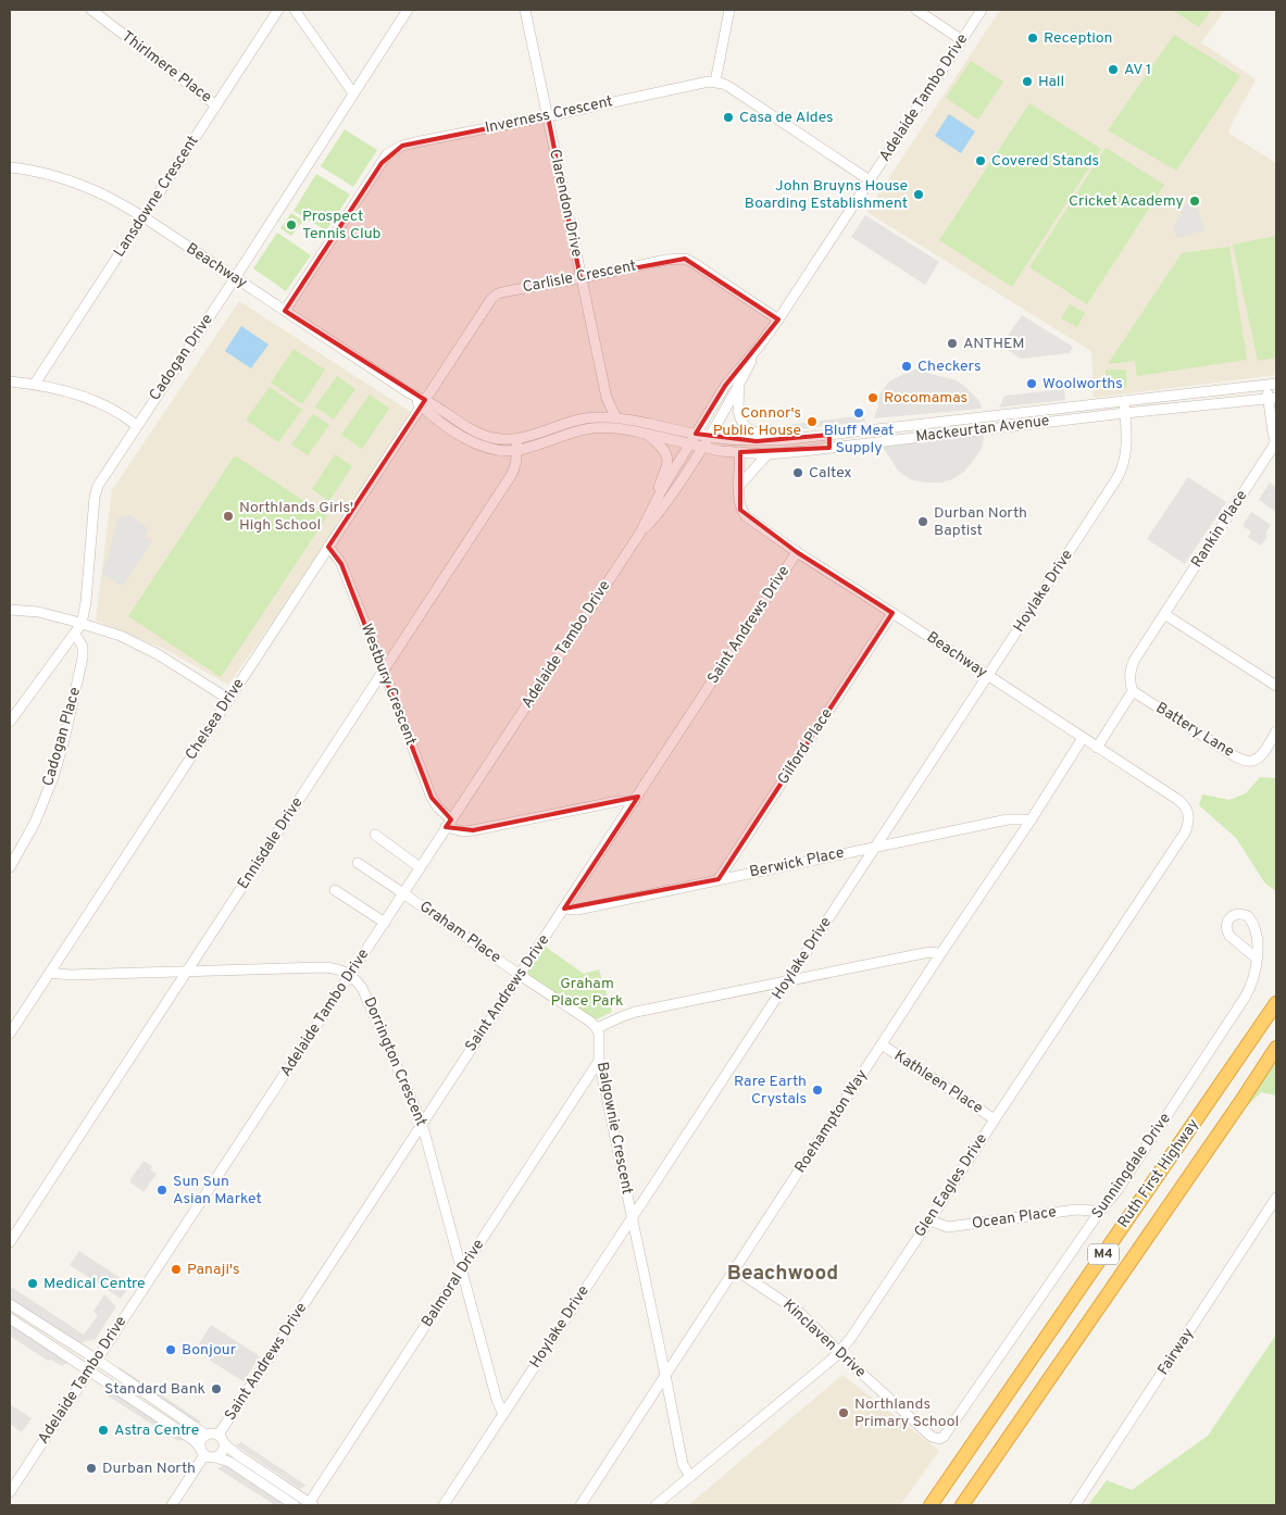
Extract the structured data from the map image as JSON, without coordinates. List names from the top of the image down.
{
  "streets": {
    "highway": ["Ruth First Highway", "M4"],
    "street": [
      "Thirlmere Place",
      "Adelaide Tambo Drive",
      "Inverness Crescent",
      "Lansdowne Crescent",
      "Clarendon Drive",
      "Beachway",
      "Carlisle Crescent",
      "Cadogan Drive",
      "Mackeurtan Avenue",
      "Rankin Place",
      "Hoylake Drive",
      "Saint Andrews Drive",
      "Westbury Crescent",
      "Chelsea Drive",
      "Battery Lane",
      "Cadogan Place",
      "Gilford Place",
      "Ennisdale Drive",
      "Berwick Place",
      "Graham Place",
      "Dorrington Crescent",
      "Kathleen Place",
      "Roehampton Way",
      "Balgownie Crescent",
      "Sunningdale Drive",
      "Glen Eagles Drive",
      "Ocean Place",
      "Balmoral Drive",
      "Kinclaven Drive",
      "Fairway"
    ]
  },
  "crossings": [
    ["Thirlmere Place", "Lansdowne Crescent"],
    ["Adelaide Tambo Drive", "Beachway"],
    ["Adelaide Tambo Drive", "Carlisle Crescent"],
    ["Adelaide Tambo Drive", "Mackeurtan Avenue"],
    ["Adelaide Tambo Drive", "Westbury Crescent"],
    ["Adelaide Tambo Drive", "Graham Place"],
    ["Adelaide Tambo Drive", "Dorrington Crescent"],
    ["Inverness Crescent", "Clarendon Drive"],
    ["Inverness Crescent", "Beachway"],
    ["Lansdowne Crescent", "Beachway"],
    ["Clarendon Drive", "Beachway"],
    ["Clarendon Drive", "Carlisle Crescent"],
    ["Beachway", "Carlisle Crescent"],
    ["Beachway", "Cadogan Drive"],
    ["Beachway", "Mackeurtan Avenue"],
    ["Beachway", "Hoylake Drive"],
    ["Beachway", "Saint Andrews Drive"],
    ["Beachway", "Chelsea Drive"],
    ["Beachway", "Gilford Place"],
    ["Beachway", "Ennisdale Drive"],
    ["Beachway", "Roehampton Way"],
    ["Beachway", "Glen Eagles Drive"],
    ["Carlisle Crescent", "Chelsea Drive"],
    ["Cadogan Drive", "Cadogan Place"],
    ["Mackeurtan Avenue", "Hoylake Drive"],
    ["Rankin Place", "Battery Lane"],
    ["Hoylake Drive", "Berwick Place"],
    ["Hoylake Drive", "Dorrington Crescent"],
    ["Hoylake Drive", "Balgownie Crescent"],
    ["Saint Andrews Drive", "Berwick Place"],
    ["Saint Andrews Drive", "Graham Place"],
    ["Saint Andrews Drive", "Dorrington Crescent"],
    ["Westbury Crescent", "Chelsea Drive"],
    ["Westbury Crescent", "Ennisdale Drive"],
    ["Gilford Place", "Berwick Place"],
    ["Berwick Place", "Roehampton Way"],
    ["Graham Place", "Balgownie Crescent"],
    ["Dorrington Crescent", "Balmoral Drive"],
    ["Kathleen Place", "Roehampton Way"],
    ["Kathleen Place", "Glen Eagles Drive"],
    ["Roehampton Way", "Balgownie Crescent"],
    ["Roehampton Way", "Kinclaven Drive"],
    ["Balgownie Crescent", "Glen Eagles Drive"],
    ["Balgownie Crescent", "Balmoral Drive"],
    ["Sunningdale Drive", "Ocean Place"],
    ["Sunningdale Drive", "Kinclaven Drive"],
    ["Glen Eagles Drive", "Ocean Place"],
    ["Glen Eagles Drive", "Kinclaven Drive"]
  ],
  "districts": ["Beachwood"],
  "parks": ["Graham Place Park"],
  "places": [
    "Reception",
    "AV 1",
    "Hall",
    "Casa de Aldes",
    "Covered Stands",
    "John Bruyns House Boarding Establishment",
    "Cricket Academy",
    "Prospect Tennis Club",
    "ANTHEM",
    "Checkers",
    "Woolworths",
    "Rocomamas",
    "Bluff Meat Supply",
    "Connor's Public House",
    "Caltex",
    "Northlands Girls' High School",
    "Durban North Baptist",
    "Rare Earth Crystals",
    "Sun Sun Asian Market",
    "Panaji's",
    "Medical Centre",
    "Bonjour",
    "Standard Bank",
    "Northlands Primary School",
    "Astra Centre",
    "Durban North"
  ]
}
